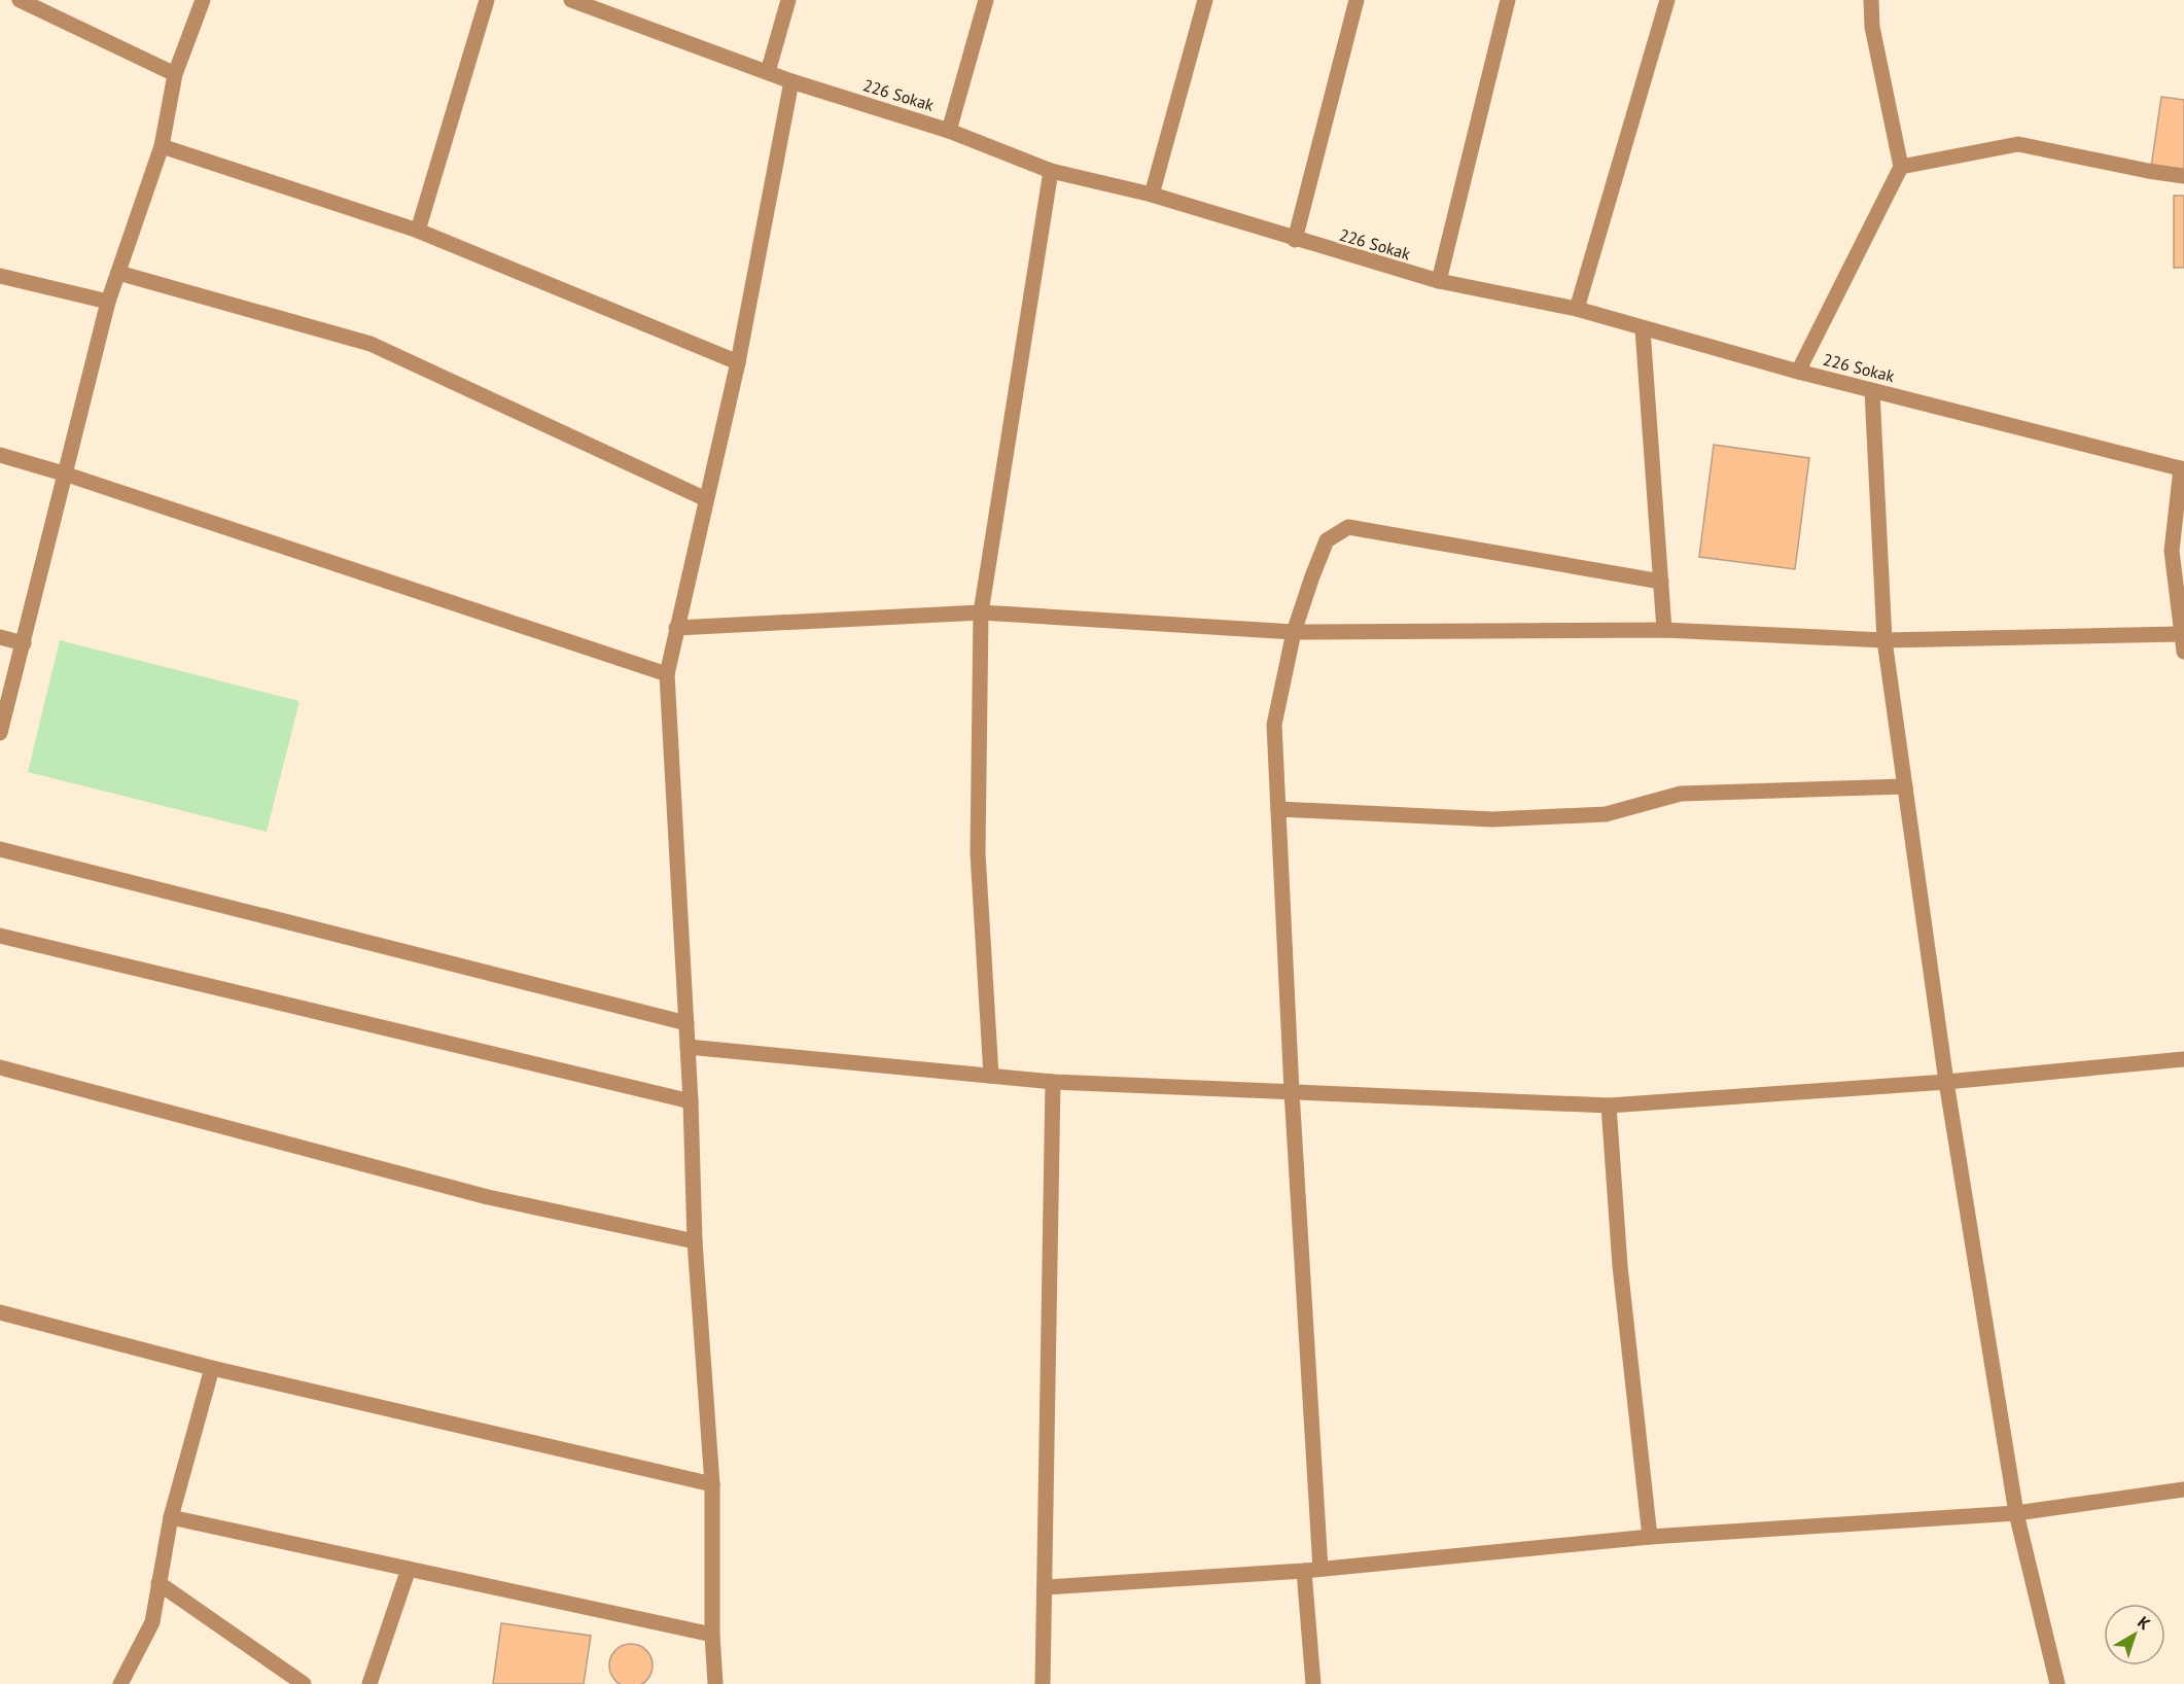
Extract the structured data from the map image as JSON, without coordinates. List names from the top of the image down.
{
  "streets": {
    "street": ["226 Sokak"]
  },
  "north": "top right"
}
